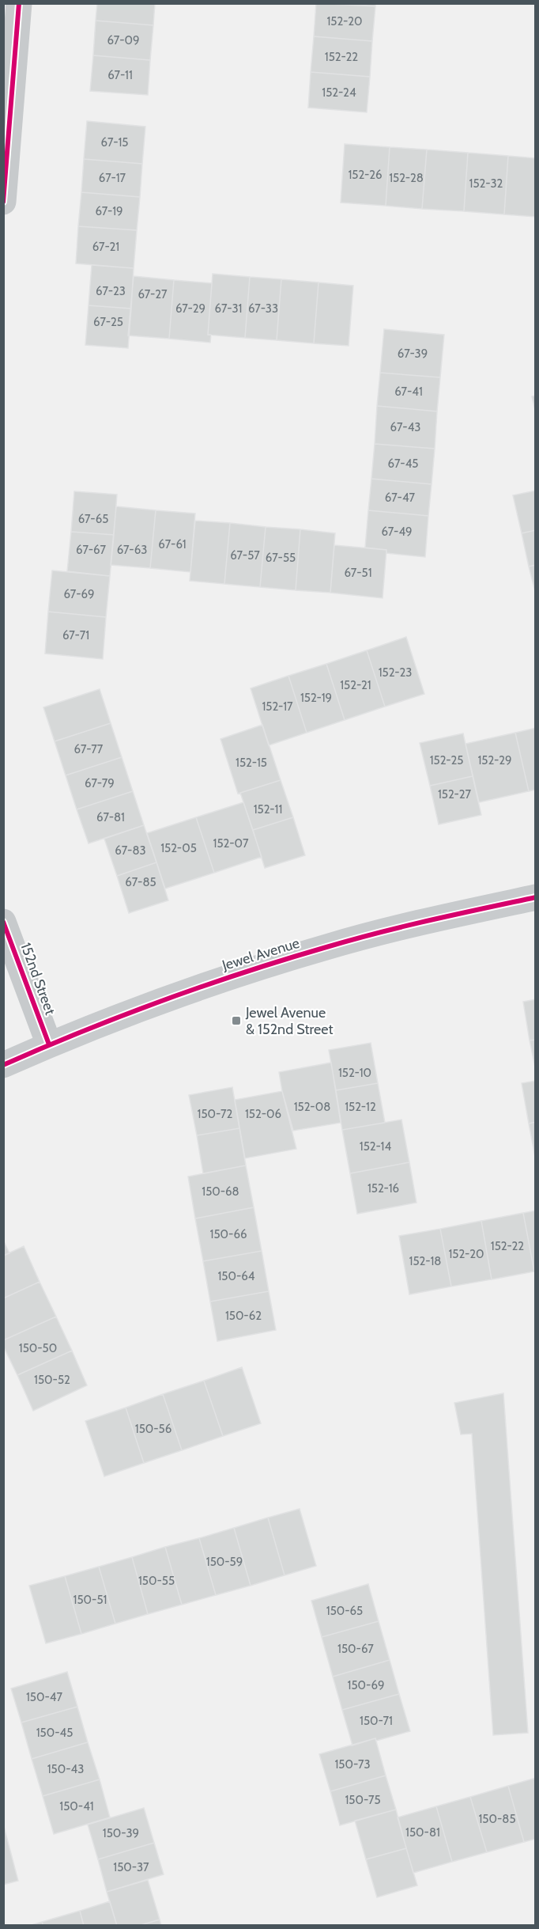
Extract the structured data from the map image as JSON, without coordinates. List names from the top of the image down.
{
  "streets": {
    "street": ["Jewel Avenue", "152nd Street"]
  },
  "crossings": [
    ["Jewel Avenue", "152nd Street"]
  ],
  "places": {
    "transit": ["Jewel Avenue & 152nd Street"]
  },
  "house_numbers": [
    "152-20",
    "67-09",
    "152-22",
    "67-11",
    "152-24",
    "67-15",
    "152-26",
    "67-17",
    "152-28",
    "152-32",
    "67-19",
    "67-21",
    "67-23",
    "67-27",
    "67-29",
    "67-31",
    "67-33",
    "67-25",
    "67-39",
    "67-41",
    "67-43",
    "67-45",
    "67-47",
    "67-65",
    "67-49",
    "67-61",
    "67-67",
    "67-63",
    "67-57",
    "67-55",
    "67-51",
    "67-69",
    "67-71",
    "152-23",
    "152-21",
    "152-19",
    "152-17",
    "67-77",
    "152-25",
    "152-29",
    "152-15",
    "67-79",
    "152-27",
    "152-11",
    "67-81",
    "152-07",
    "152-05",
    "67-83",
    "67-85",
    "152-10",
    "152-08",
    "152-12",
    "150-72",
    "152-06",
    "152-14",
    "152-16",
    "150-68",
    "150-66",
    "152-22",
    "152-20",
    "152-18",
    "150-64",
    "150-62",
    "150-50",
    "150-52",
    "150-56",
    "150-59",
    "150-55",
    "150-51",
    "150-65",
    "150-67",
    "150-69",
    "150-47",
    "150-71",
    "150-45",
    "150-73",
    "150-43",
    "150-75",
    "150-41",
    "150-85",
    "150-81",
    "150-39",
    "150-37"
  ]
}
